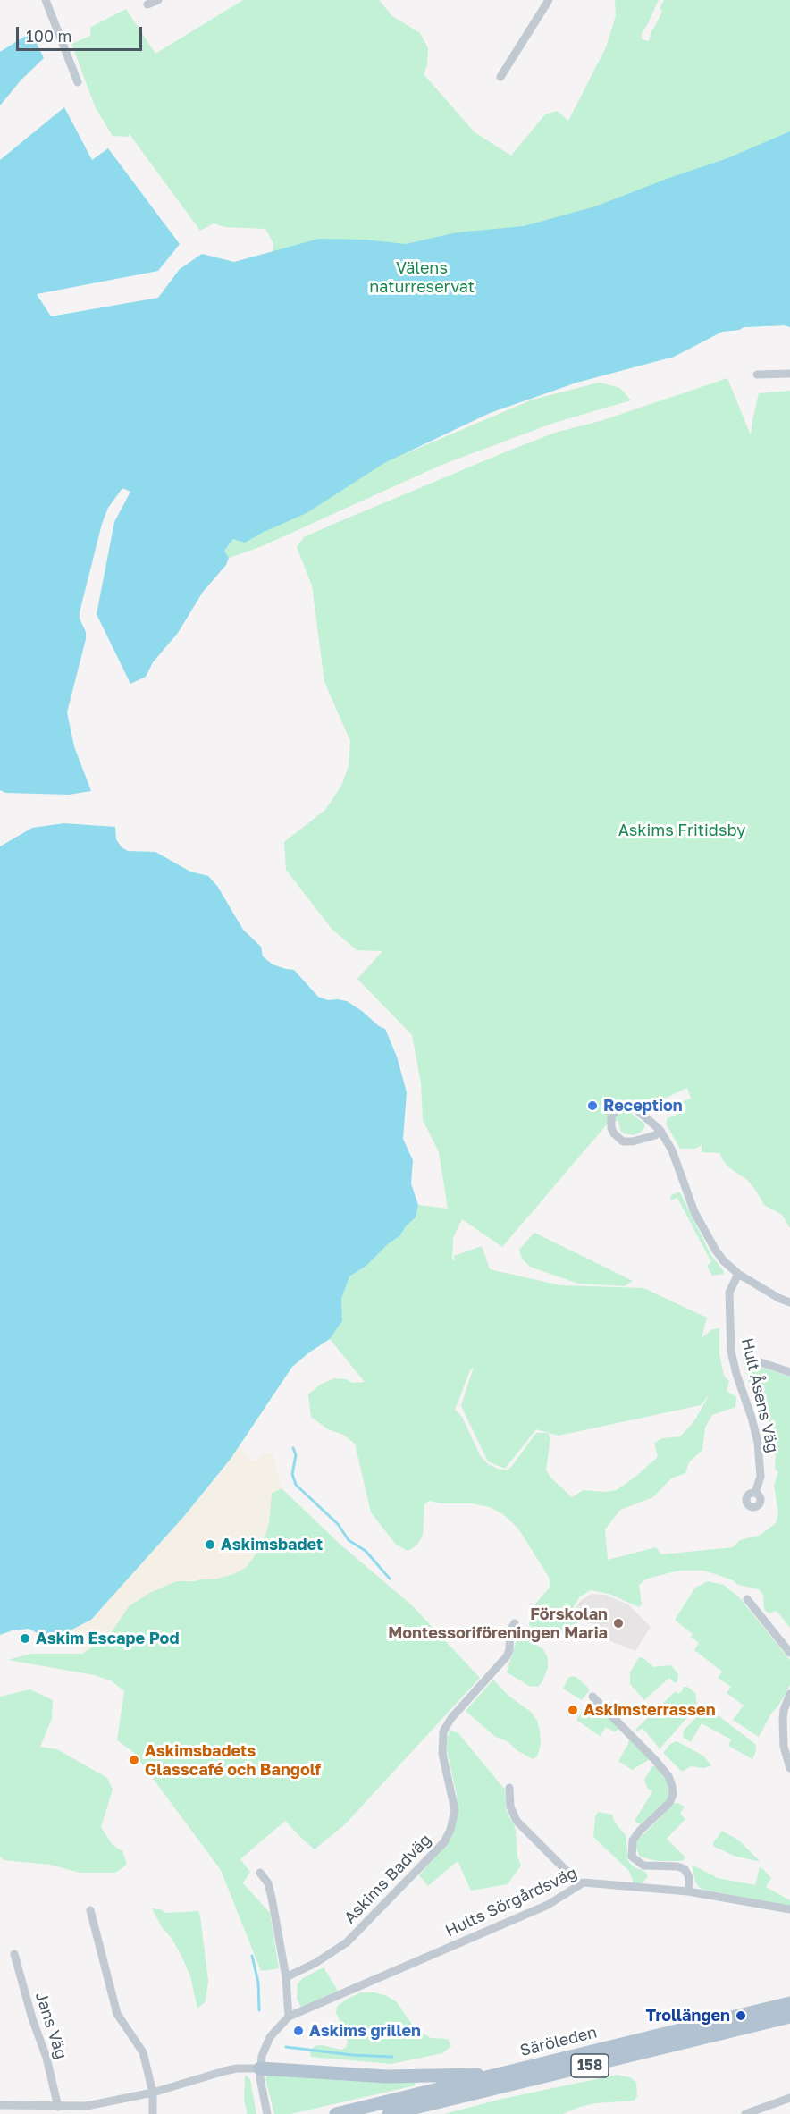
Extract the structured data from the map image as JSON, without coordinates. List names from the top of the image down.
{
  "streets": {
    "main road": ["Säröleden", "158"],
    "street": [
      "Hult Åsens Väg",
      "Askims Badväg",
      "Hults Sörgårdsväg",
      "Jans Väg"
    ]
  },
  "crossings": [
    ["Säröleden", "158"]
  ],
  "parks": ["Välens naturreservat", "Askims Fritidsby"],
  "places": [
    "Reception",
    "Askimsbadet",
    "Förskolan Montessoriföreningen Maria",
    "Askim Escape Pod",
    "Askimsterrassen",
    "Askimsbadets Glasscafé och Bangolf",
    "Trollängen",
    "Askims grillen"
  ],
  "scale_bar": "100 m"
}
